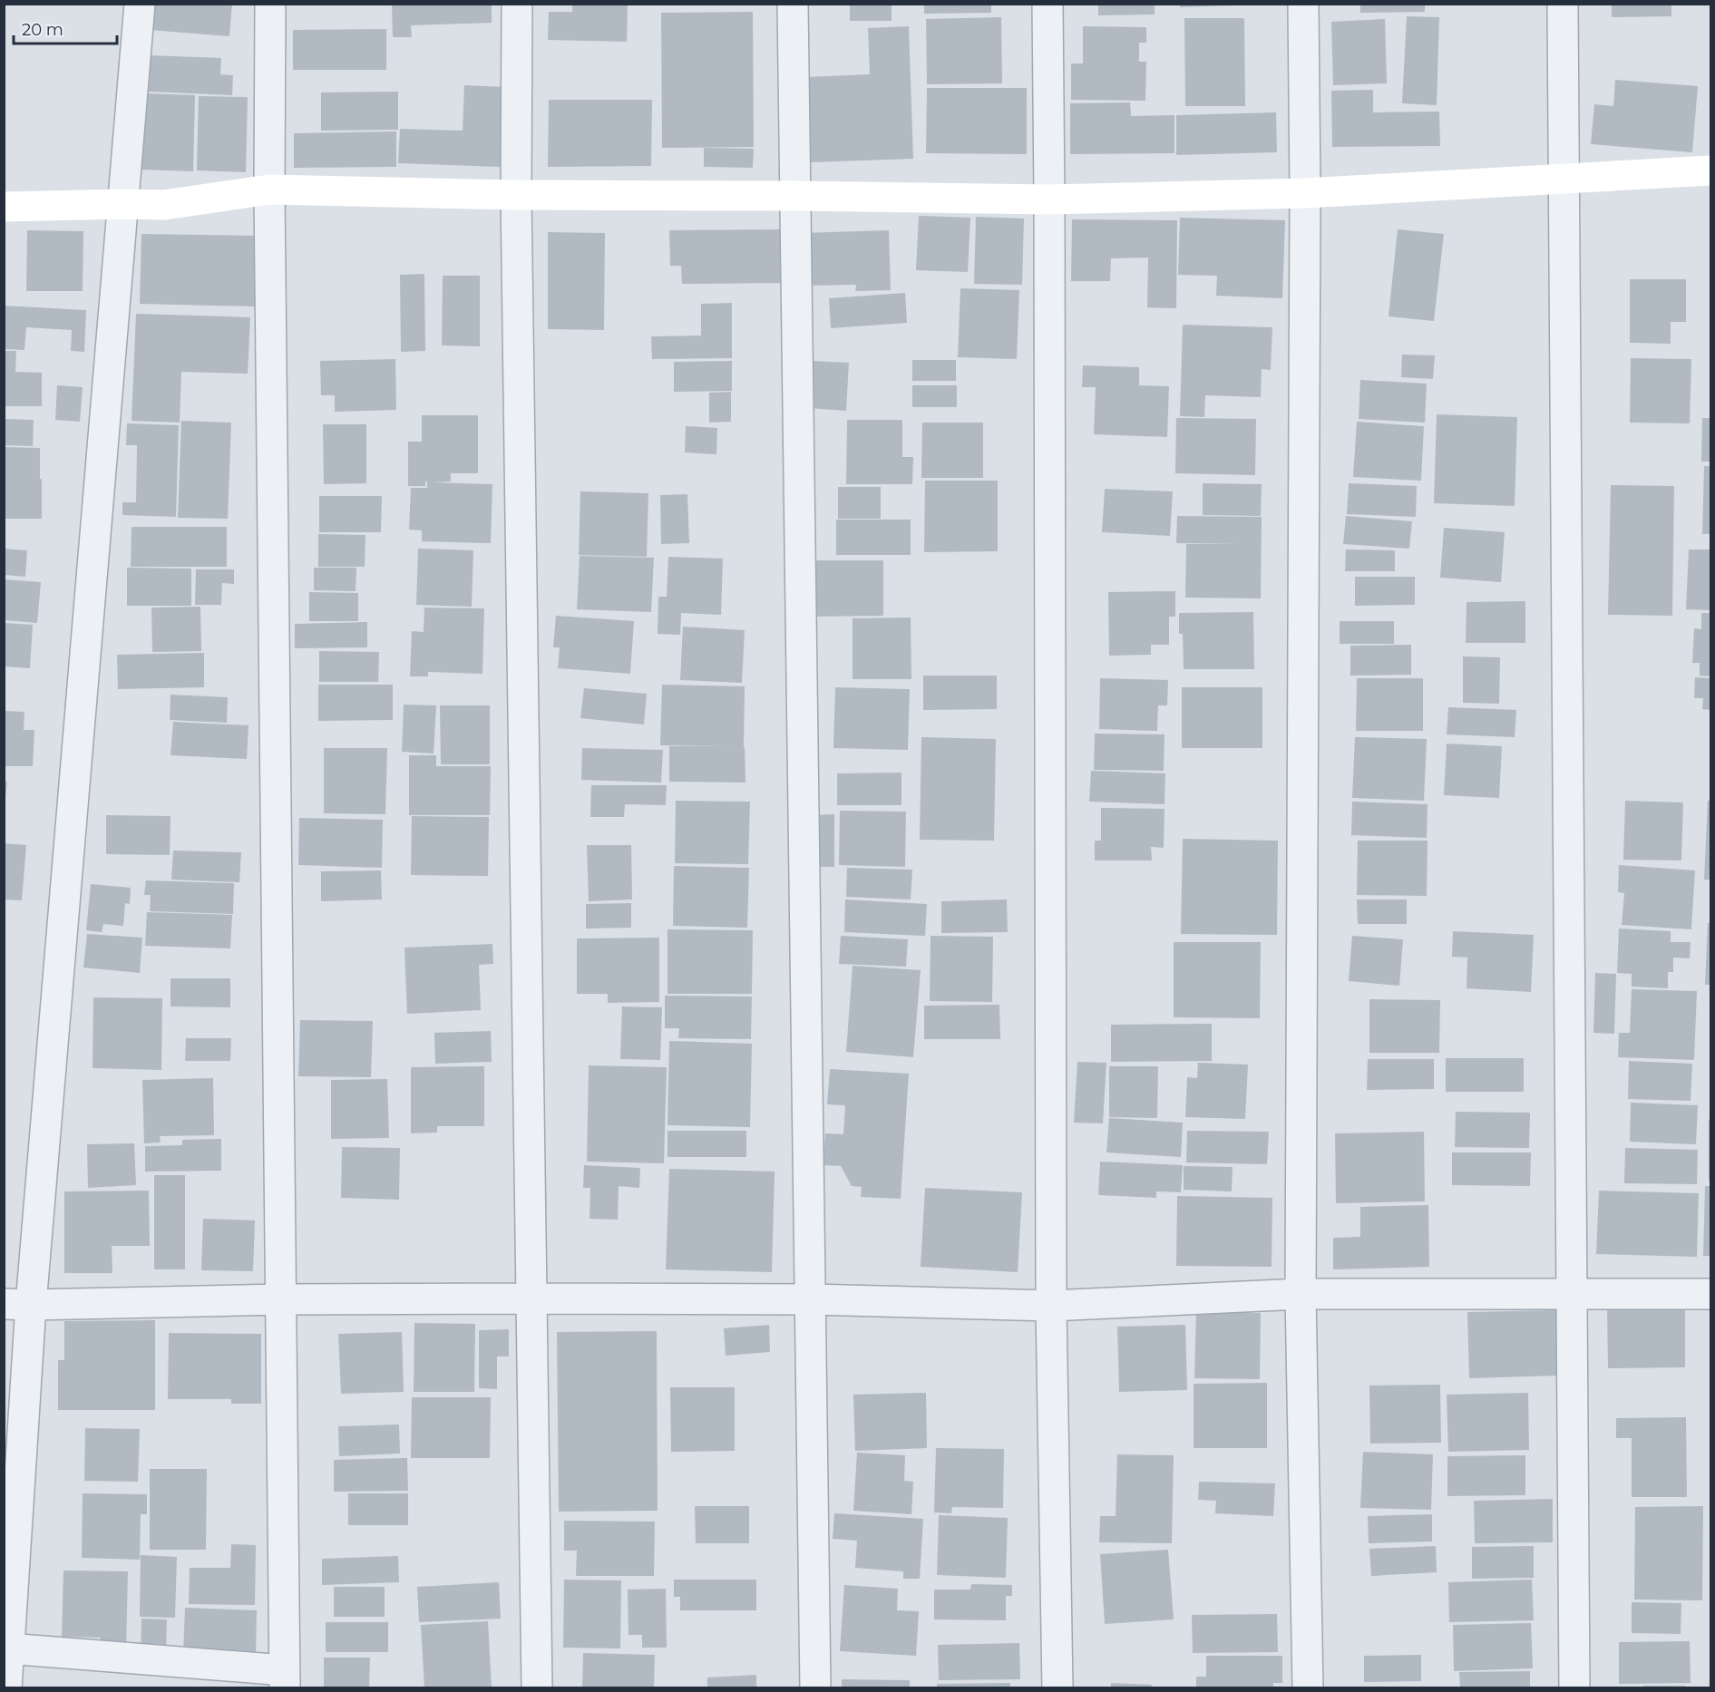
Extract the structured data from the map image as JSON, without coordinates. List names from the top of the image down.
{
  "scale_bar": "20 m"
}
